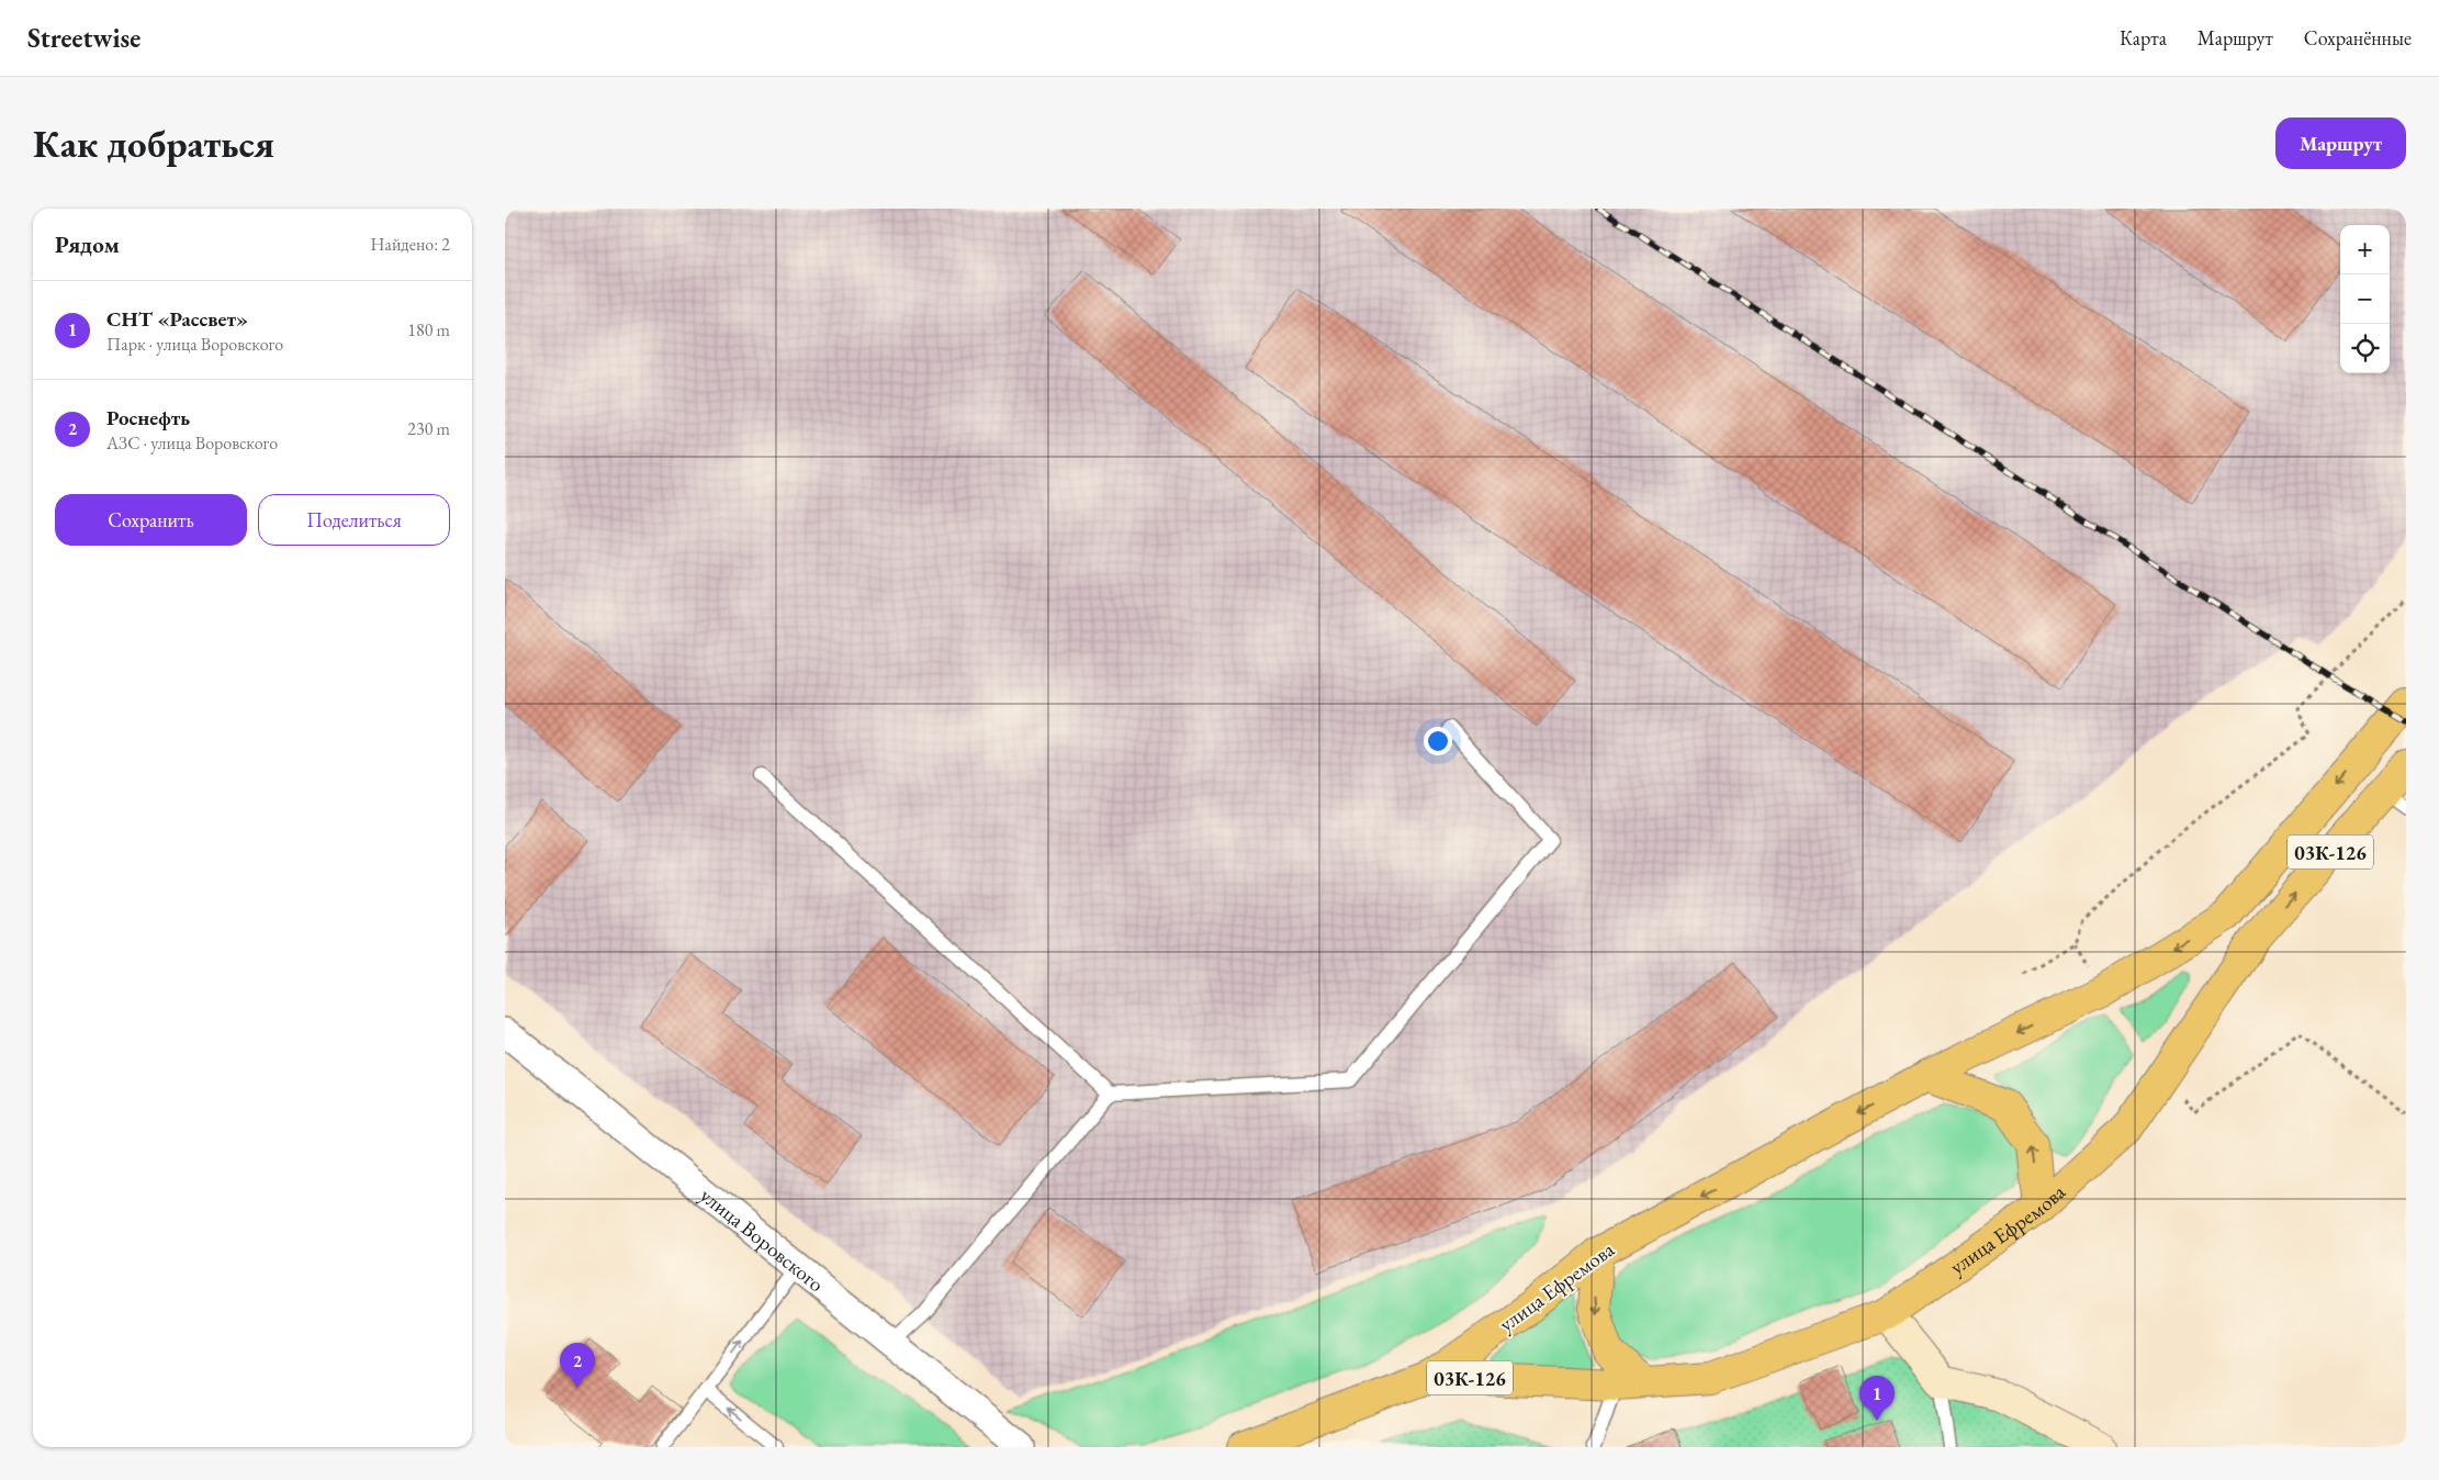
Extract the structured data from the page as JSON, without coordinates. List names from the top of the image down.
{
  "streets": {
    "main road": ["03К-126", "улица Ефремова"],
    "street": ["улица Воровского"]
  },
  "page": {
    "header": "Streetwise",
    "nav": ["Карта", "Маршрут", "Сохранённые"],
    "buttons": [
      "Маршрут",
      ["Сохранить", "Поделиться"]
    ],
    "title": "Как добраться",
    "heading": ["Рядом", "Найдено: 2"],
    "map_buttons": ["+", "−"],
    "list": [
      {
        "mark": "1",
        "name": "СНТ «Рассвет»",
        "note": "Парк · улица Воровского",
        "value": "180 m"
      },
      {
        "mark": "2",
        "name": "Роснефть",
        "note": "АЗС · улица Воровского",
        "value": "230 m"
      }
    ],
    "pins": ["2", "1"]
  }
}
